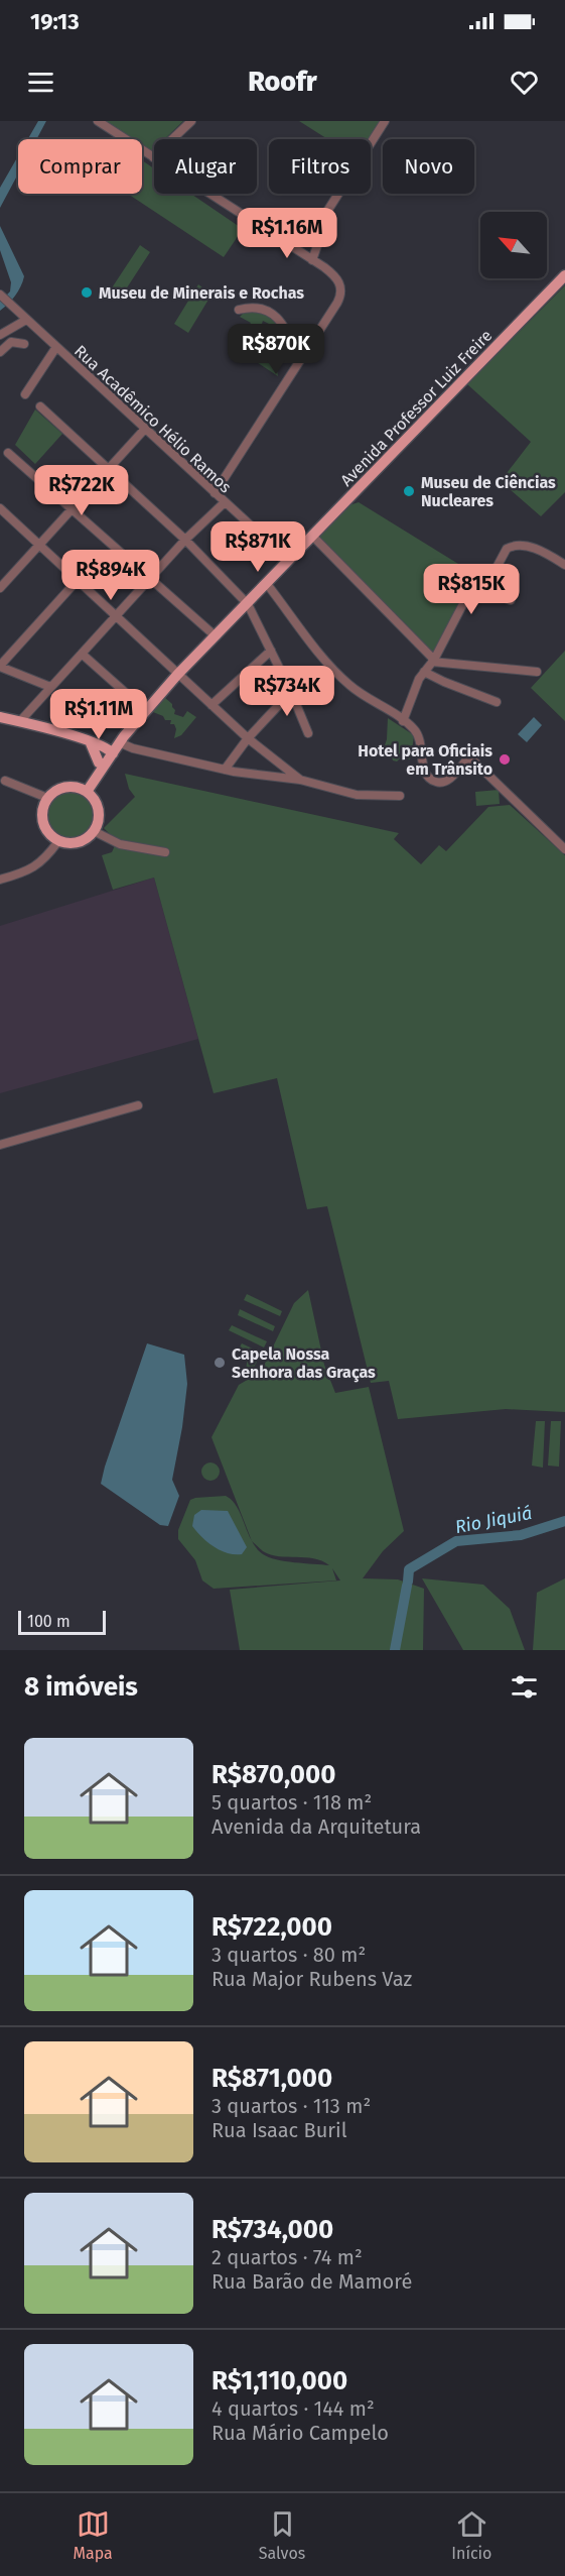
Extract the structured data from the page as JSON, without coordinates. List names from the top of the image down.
{
  "streets": {
    "main road": ["Avenida Professor Luiz Freire"],
    "street": ["Rua Acadêmico Hélio Ramos"]
  },
  "crossings": [
    ["Avenida Professor Luiz Freire", "Rua Acadêmico Hélio Ramos"]
  ],
  "water": ["Rio Jiquiá"],
  "places": [
    "Museu de Minerais e Rochas",
    "Museu de Ciências Nucleares",
    "Hotel para Oficiais em Trânsito",
    "Capela Nossa Senhora das Graças"
  ],
  "scale_bar": "100 m",
  "north": "top left",
  "page": {
    "status": "19:13",
    "header": "Roofr",
    "chip": [
      "Comprar",
      "Alugar",
      "Filtros",
      "Novo"
    ],
    "price": [
      "R$1.16M",
      "R$870K",
      "R$722K",
      "R$871K",
      "R$894K",
      "R$815K",
      "R$734K",
      "R$1.11M"
    ],
    "scale": "100 m",
    "heading": "8 imóveis",
    "list": [
      {
        "name": "R$870,000",
        "note": "5 quartos · 118 m² · Avenida da Arquitetura"
      },
      {
        "name": "R$722,000",
        "note": "3 quartos · 80 m² · Rua Major Rubens Vaz"
      },
      {
        "name": "R$871,000",
        "note": "3 quartos · 113 m² · Rua Isaac Buril"
      },
      {
        "name": "R$734,000",
        "note": "2 quartos · 74 m² · Rua Barão de Mamoré"
      },
      {
        "name": "R$1,110,000",
        "note": "4 quartos · 144 m² · Rua Mário Campelo"
      }
    ],
    "tabs": ["Mapa", "Salvos", "Início"]
  }
}
